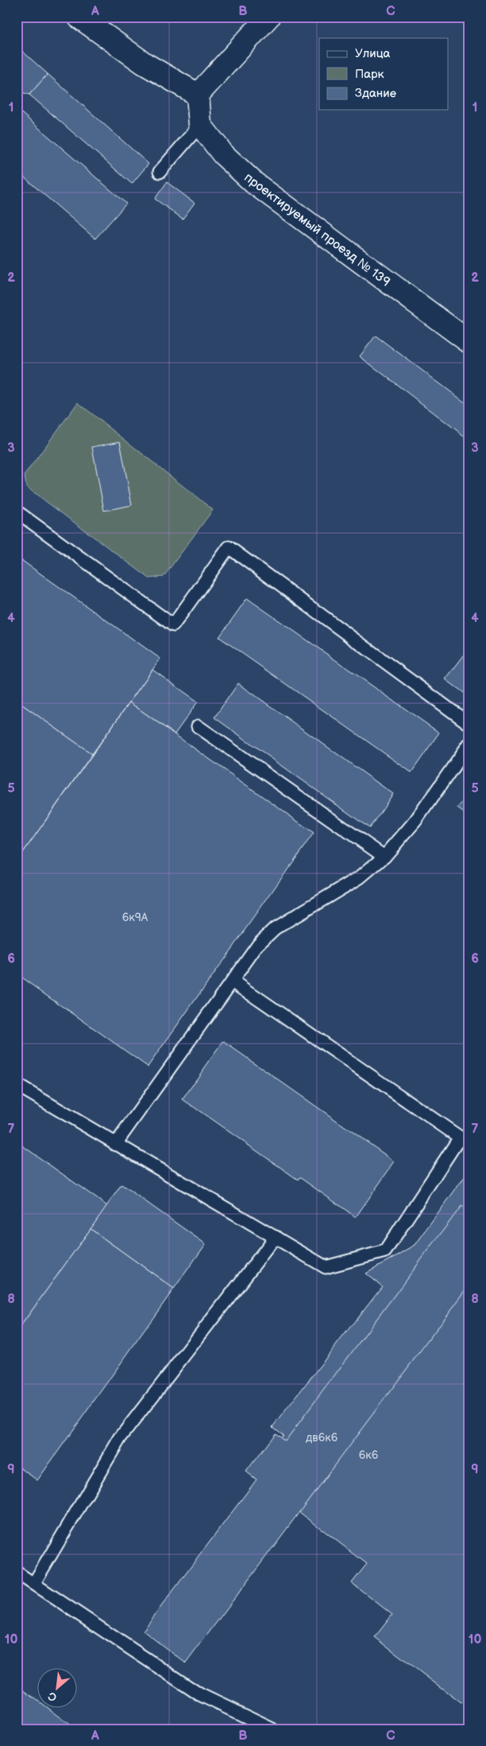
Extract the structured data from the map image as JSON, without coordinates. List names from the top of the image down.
{
  "streets": {
    "street": ["проектируемый проезд № 139"]
  },
  "house_numbers": ["6к9А", "дв6к6", "6к6"],
  "legend": ["Улица", "Парк", "Здание"],
  "north": "bottom left",
  "grid": {
    "columns": ["A", "B", "C"],
    "rows": [
      "1",
      "2",
      "3",
      "4",
      "5",
      "6",
      "7",
      "8",
      "9",
      "10"
    ]
  }
}
